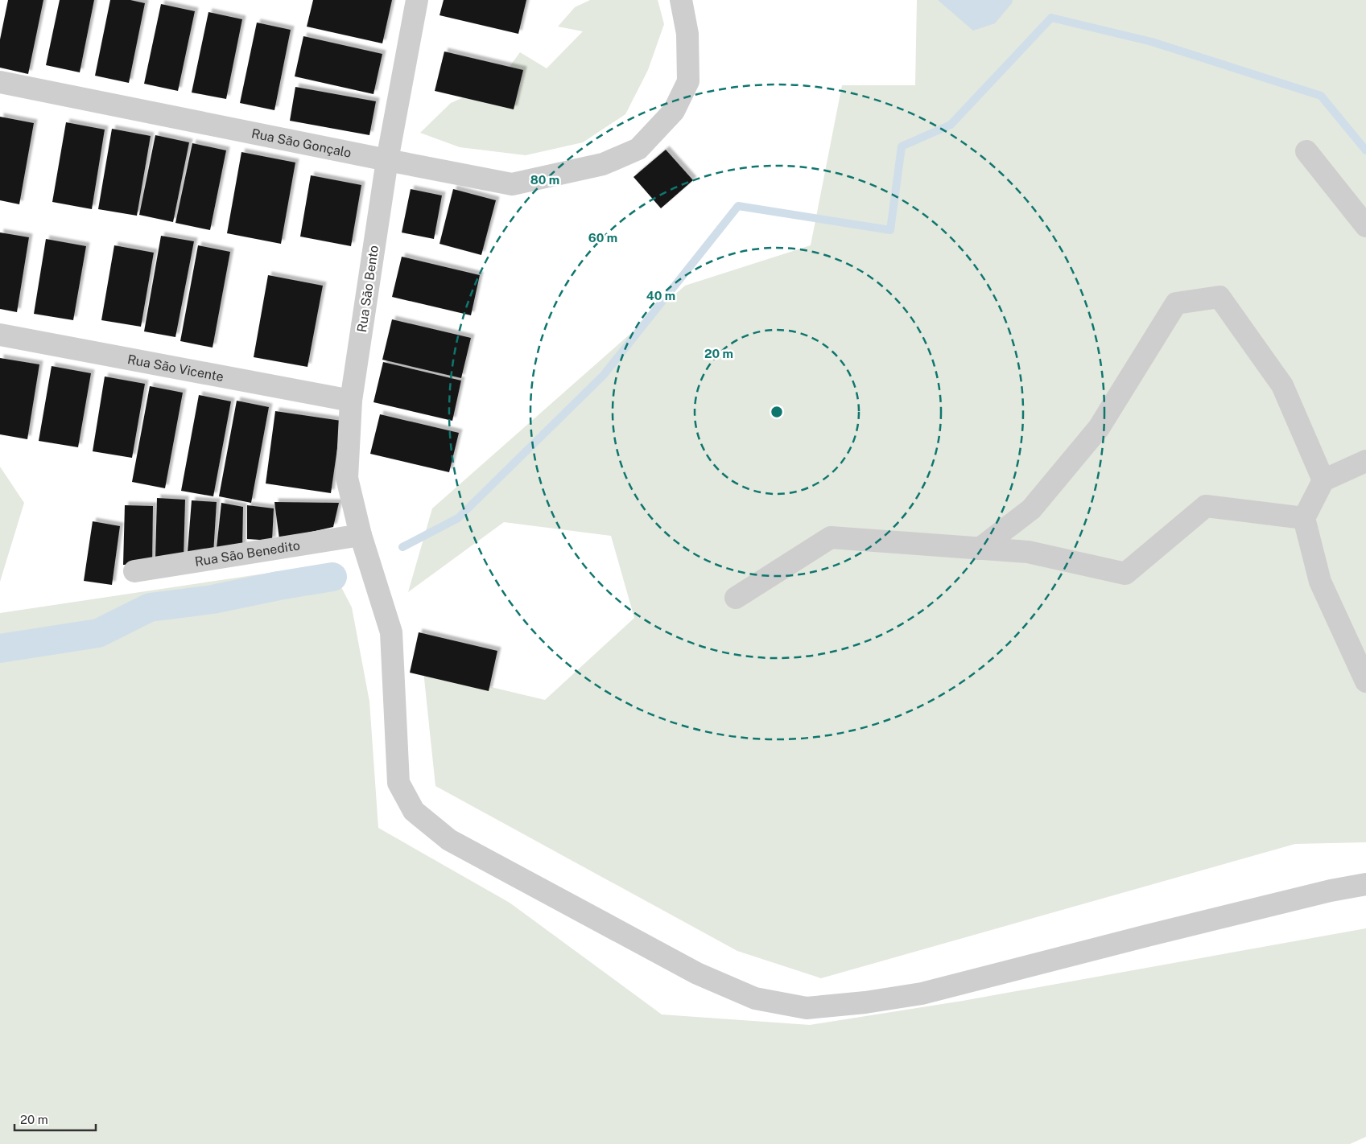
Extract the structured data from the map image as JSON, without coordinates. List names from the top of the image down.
{
  "streets": {
    "street": [
      "Rua São Gonçalo",
      "Rua São Bento",
      "Rua São Vicente",
      "Rua São Benedito"
    ]
  },
  "crossings": [
    ["Rua São Gonçalo", "Rua São Bento"],
    ["Rua São Bento", "Rua São Vicente"],
    ["Rua São Bento", "Rua São Benedito"]
  ],
  "scale_bar": "20 m",
  "rings": [
    "80 m",
    "60 m",
    "40 m",
    "20 m"
  ]
}
